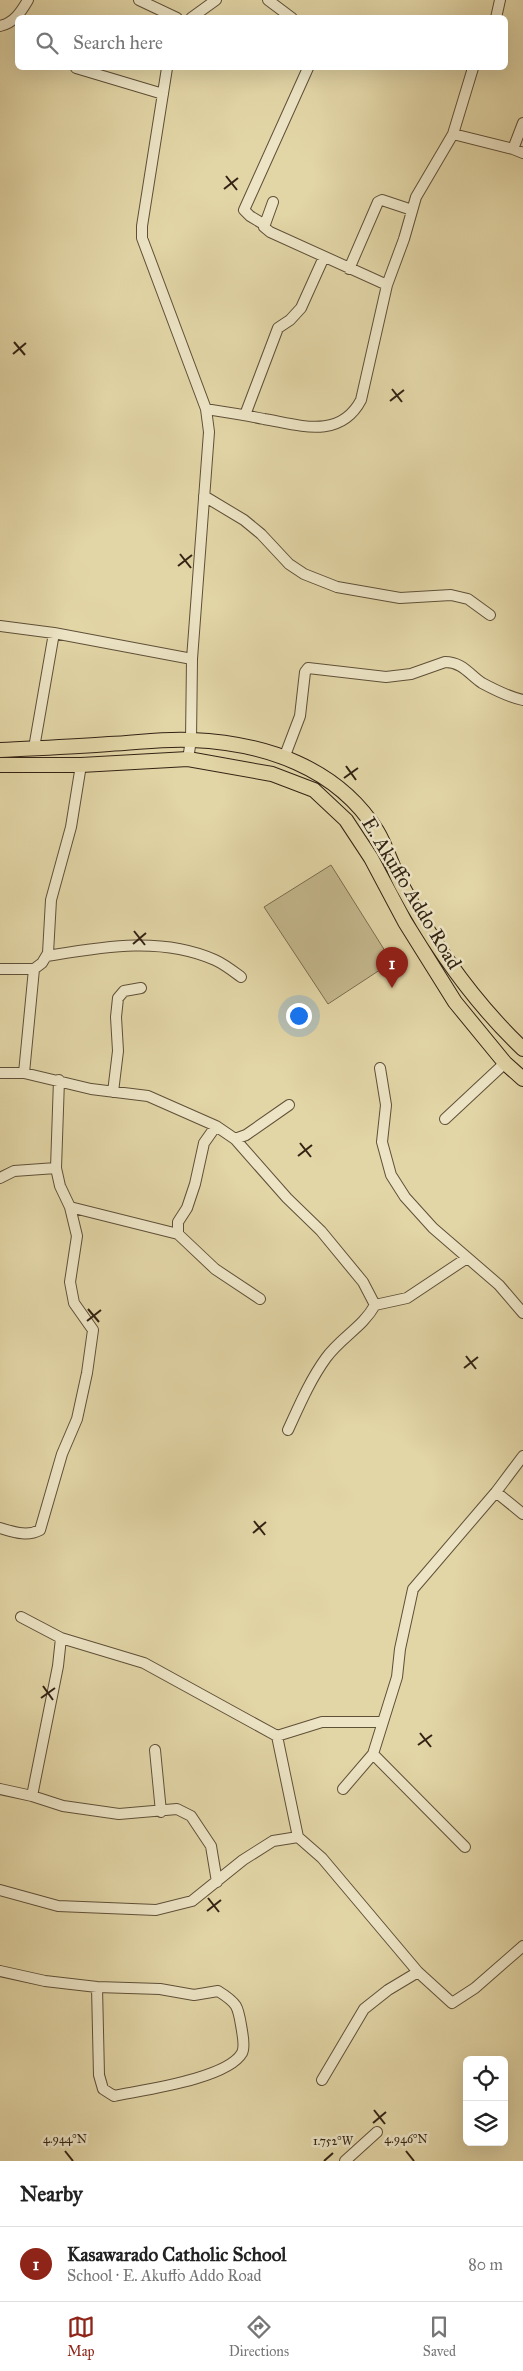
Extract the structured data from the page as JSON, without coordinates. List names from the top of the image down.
{
  "streets": {
    "main road": ["E. Akuffo Addo Road"]
  },
  "page": {
    "search": "Search here",
    "pins": "1",
    "heading": "Nearby",
    "list": [
      {
        "mark": "1",
        "name": "Kasawarado Catholic School",
        "note": "School · E. Akuffo Addo Road",
        "value": "80 m"
      }
    ],
    "nav": ["Map", "Directions", "Saved"]
  },
  "coordinates": ["4.944°N", "4.946°N", "1.752°W"]
}
